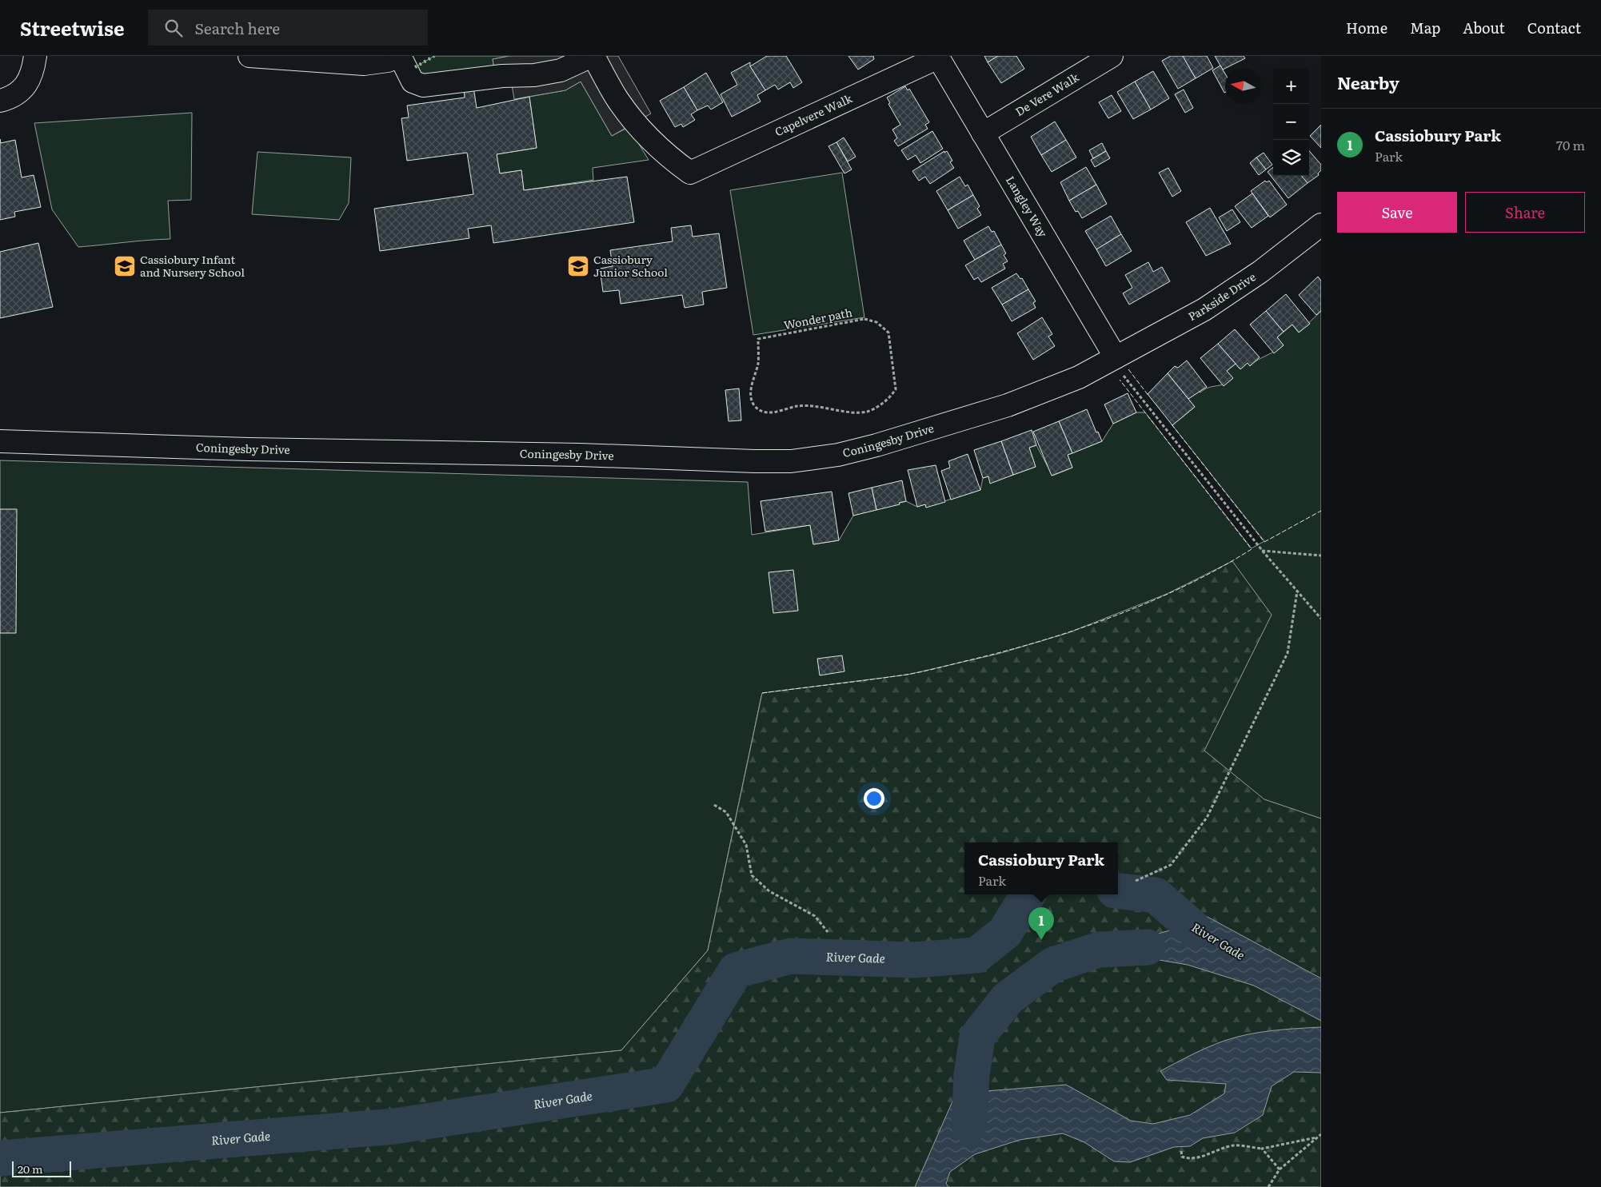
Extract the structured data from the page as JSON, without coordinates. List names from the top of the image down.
{
  "streets": {
    "street": [
      "De Vere Walk",
      "Capelvere Walk",
      "Langley Way",
      "Parkside Drive",
      "Coningesby Drive"
    ],
    "path": ["Wonder path"]
  },
  "crossings": [
    ["De Vere Walk", "Langley Way"],
    ["Capelvere Walk", "Langley Way"],
    ["Langley Way", "Parkside Drive"],
    ["Langley Way", "Coningesby Drive"],
    ["Parkside Drive", "Coningesby Drive"]
  ],
  "water": ["River Gade"],
  "places": {
    "school or university": ["Cassiobury Infant and Nursery School", "Cassiobury Junior School"]
  },
  "scale_bar": "20 m",
  "north": "left",
  "page": {
    "header": "Streetwise",
    "search": "Search here",
    "nav": [
      "Home",
      "Map",
      "About",
      "Contact"
    ],
    "heading": "Nearby",
    "map_buttons": ["+", "−"],
    "list": [
      {
        "mark": "1",
        "name": "Cassiobury Park",
        "note": "Park",
        "value": "70 m"
      }
    ],
    "buttons": ["Save", "Share"],
    "popup": ["Cassiobury Park", "Park"],
    "pins": "1",
    "scale": "20 m"
  }
}
